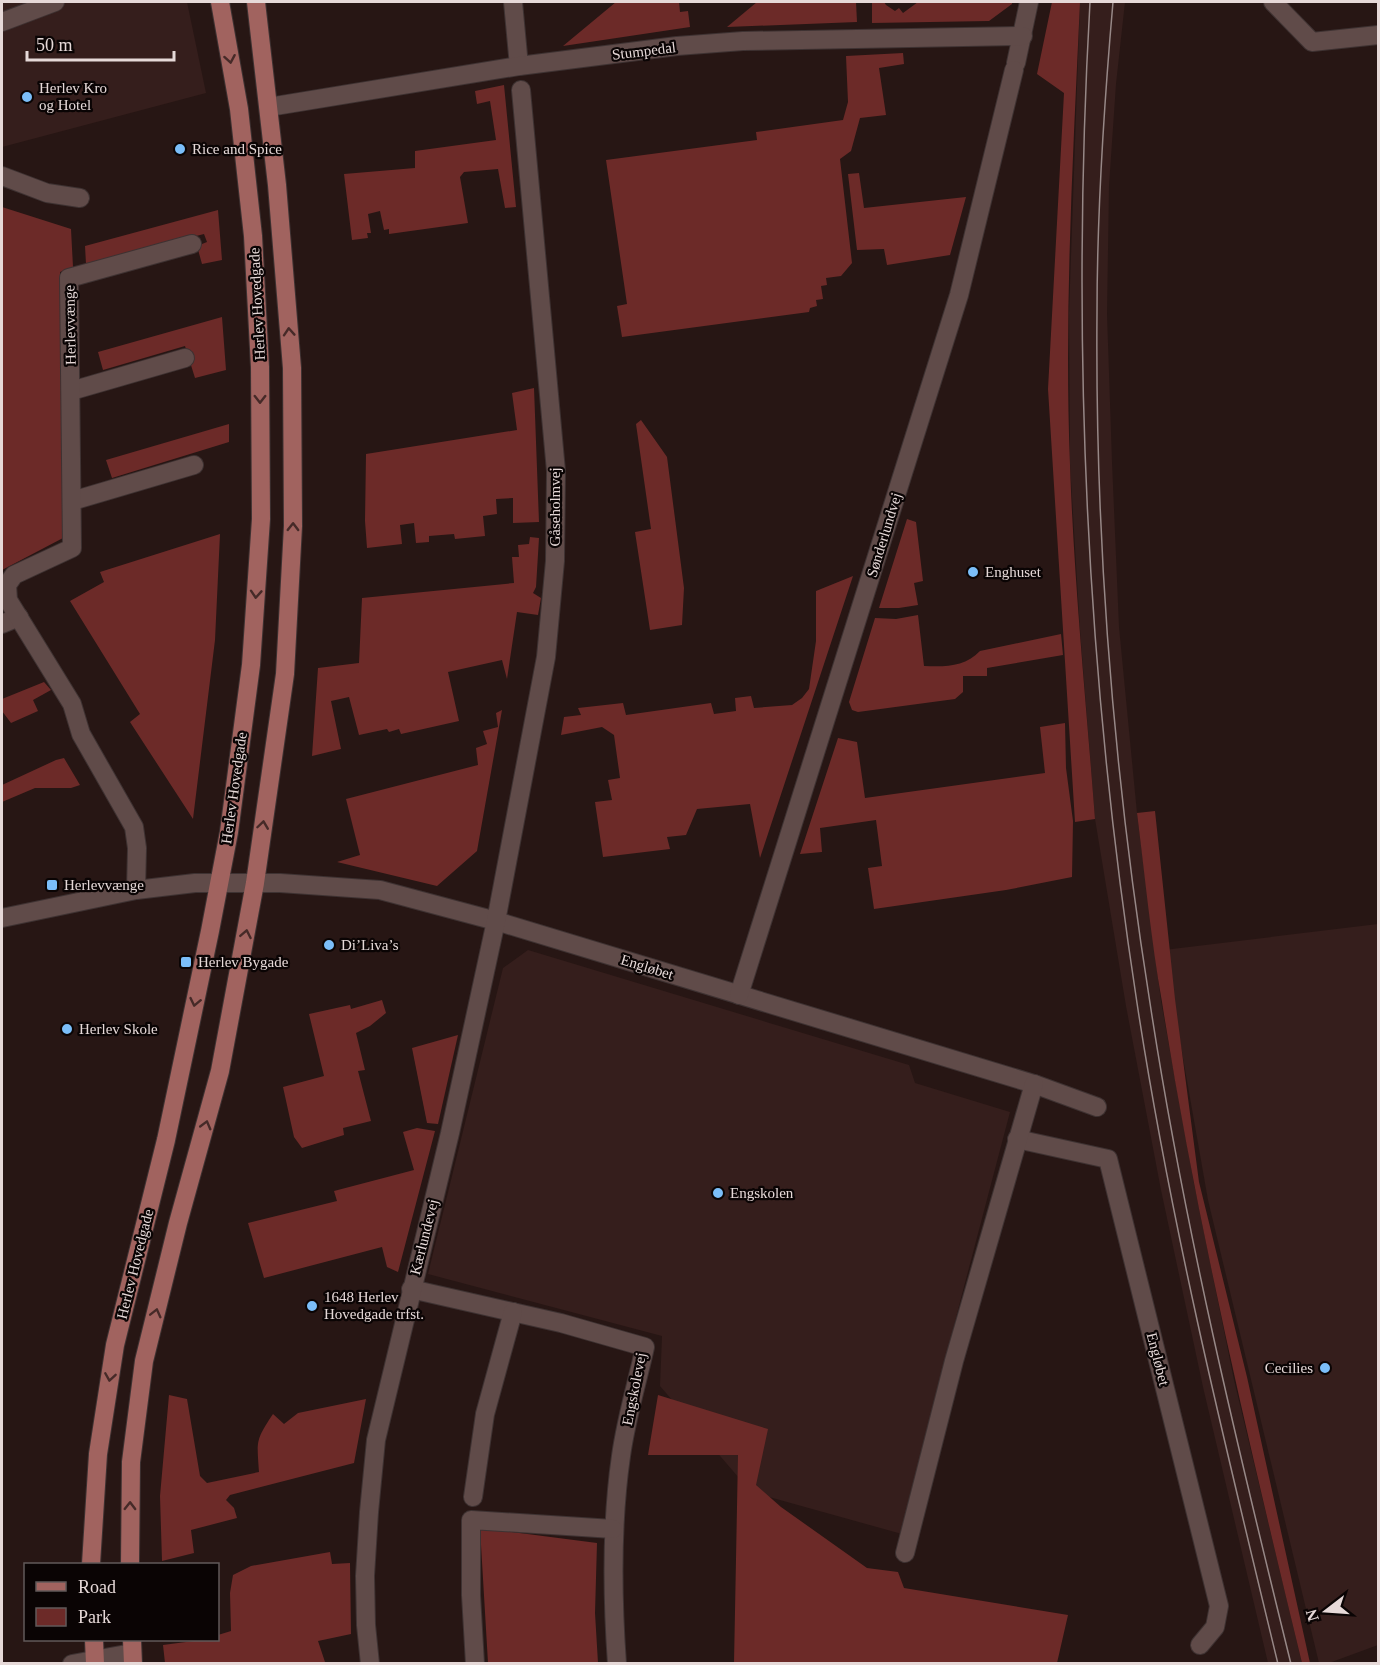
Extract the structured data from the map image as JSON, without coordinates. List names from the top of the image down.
{
  "streets": {
    "main road": ["Herlev Hovedgade"],
    "street": [
      "Stumpedal",
      "Herlevvænge",
      "Gåseholmvej",
      "Sønderlundvej",
      "Engløbet",
      "Kærlundevej",
      "Engskolevej"
    ]
  },
  "crossings": [
    ["Stumpedal", "Herlev Hovedgade"],
    ["Stumpedal", "Sønderlundvej"],
    ["Herlev Hovedgade", "Engløbet"],
    ["Gåseholmvej", "Engløbet"],
    ["Gåseholmvej", "Kærlundevej"],
    ["Sønderlundvej", "Engløbet"],
    ["Engløbet", "Kærlundevej"],
    ["Kærlundevej", "Engskolevej"]
  ],
  "places": {
    "other": [
      "Herlev Kro og Hotel",
      "Rice and Spice",
      "Enghuset",
      "Di’Liva’s",
      "Herlev Skole",
      "Engskolen",
      "1648 Herlev Hovedgade trfst.",
      "Cecilies"
    ],
    "transit": ["Herlevvænge", "Herlev Bygade"]
  },
  "legend": ["Road", "Park"],
  "scale_bar": "50 m",
  "north": "left"
}
